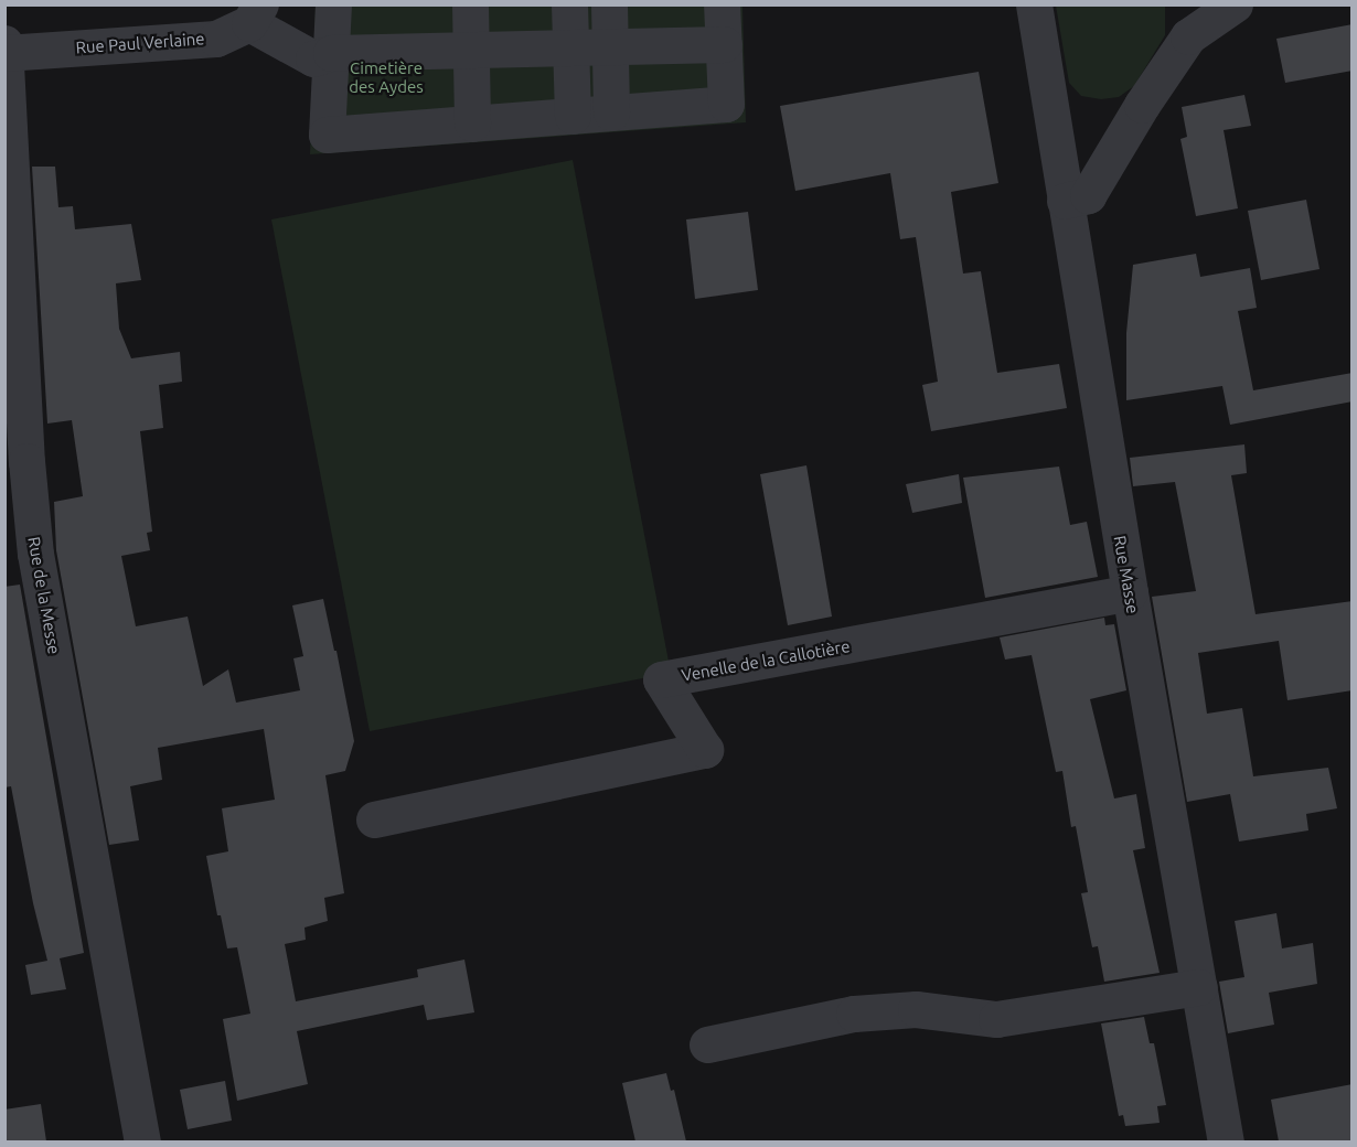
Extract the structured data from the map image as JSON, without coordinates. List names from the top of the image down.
{
  "streets": {
    "street": [
      "Rue Paul Verlaine",
      "Rue Masse",
      "Rue de la Messe",
      "Venelle de la Callotière"
    ]
  },
  "crossings": [
    ["Rue Paul Verlaine", "Rue de la Messe"],
    ["Rue Masse", "Venelle de la Callotière"]
  ],
  "parks": ["Cimetière des Aydes"]
}
